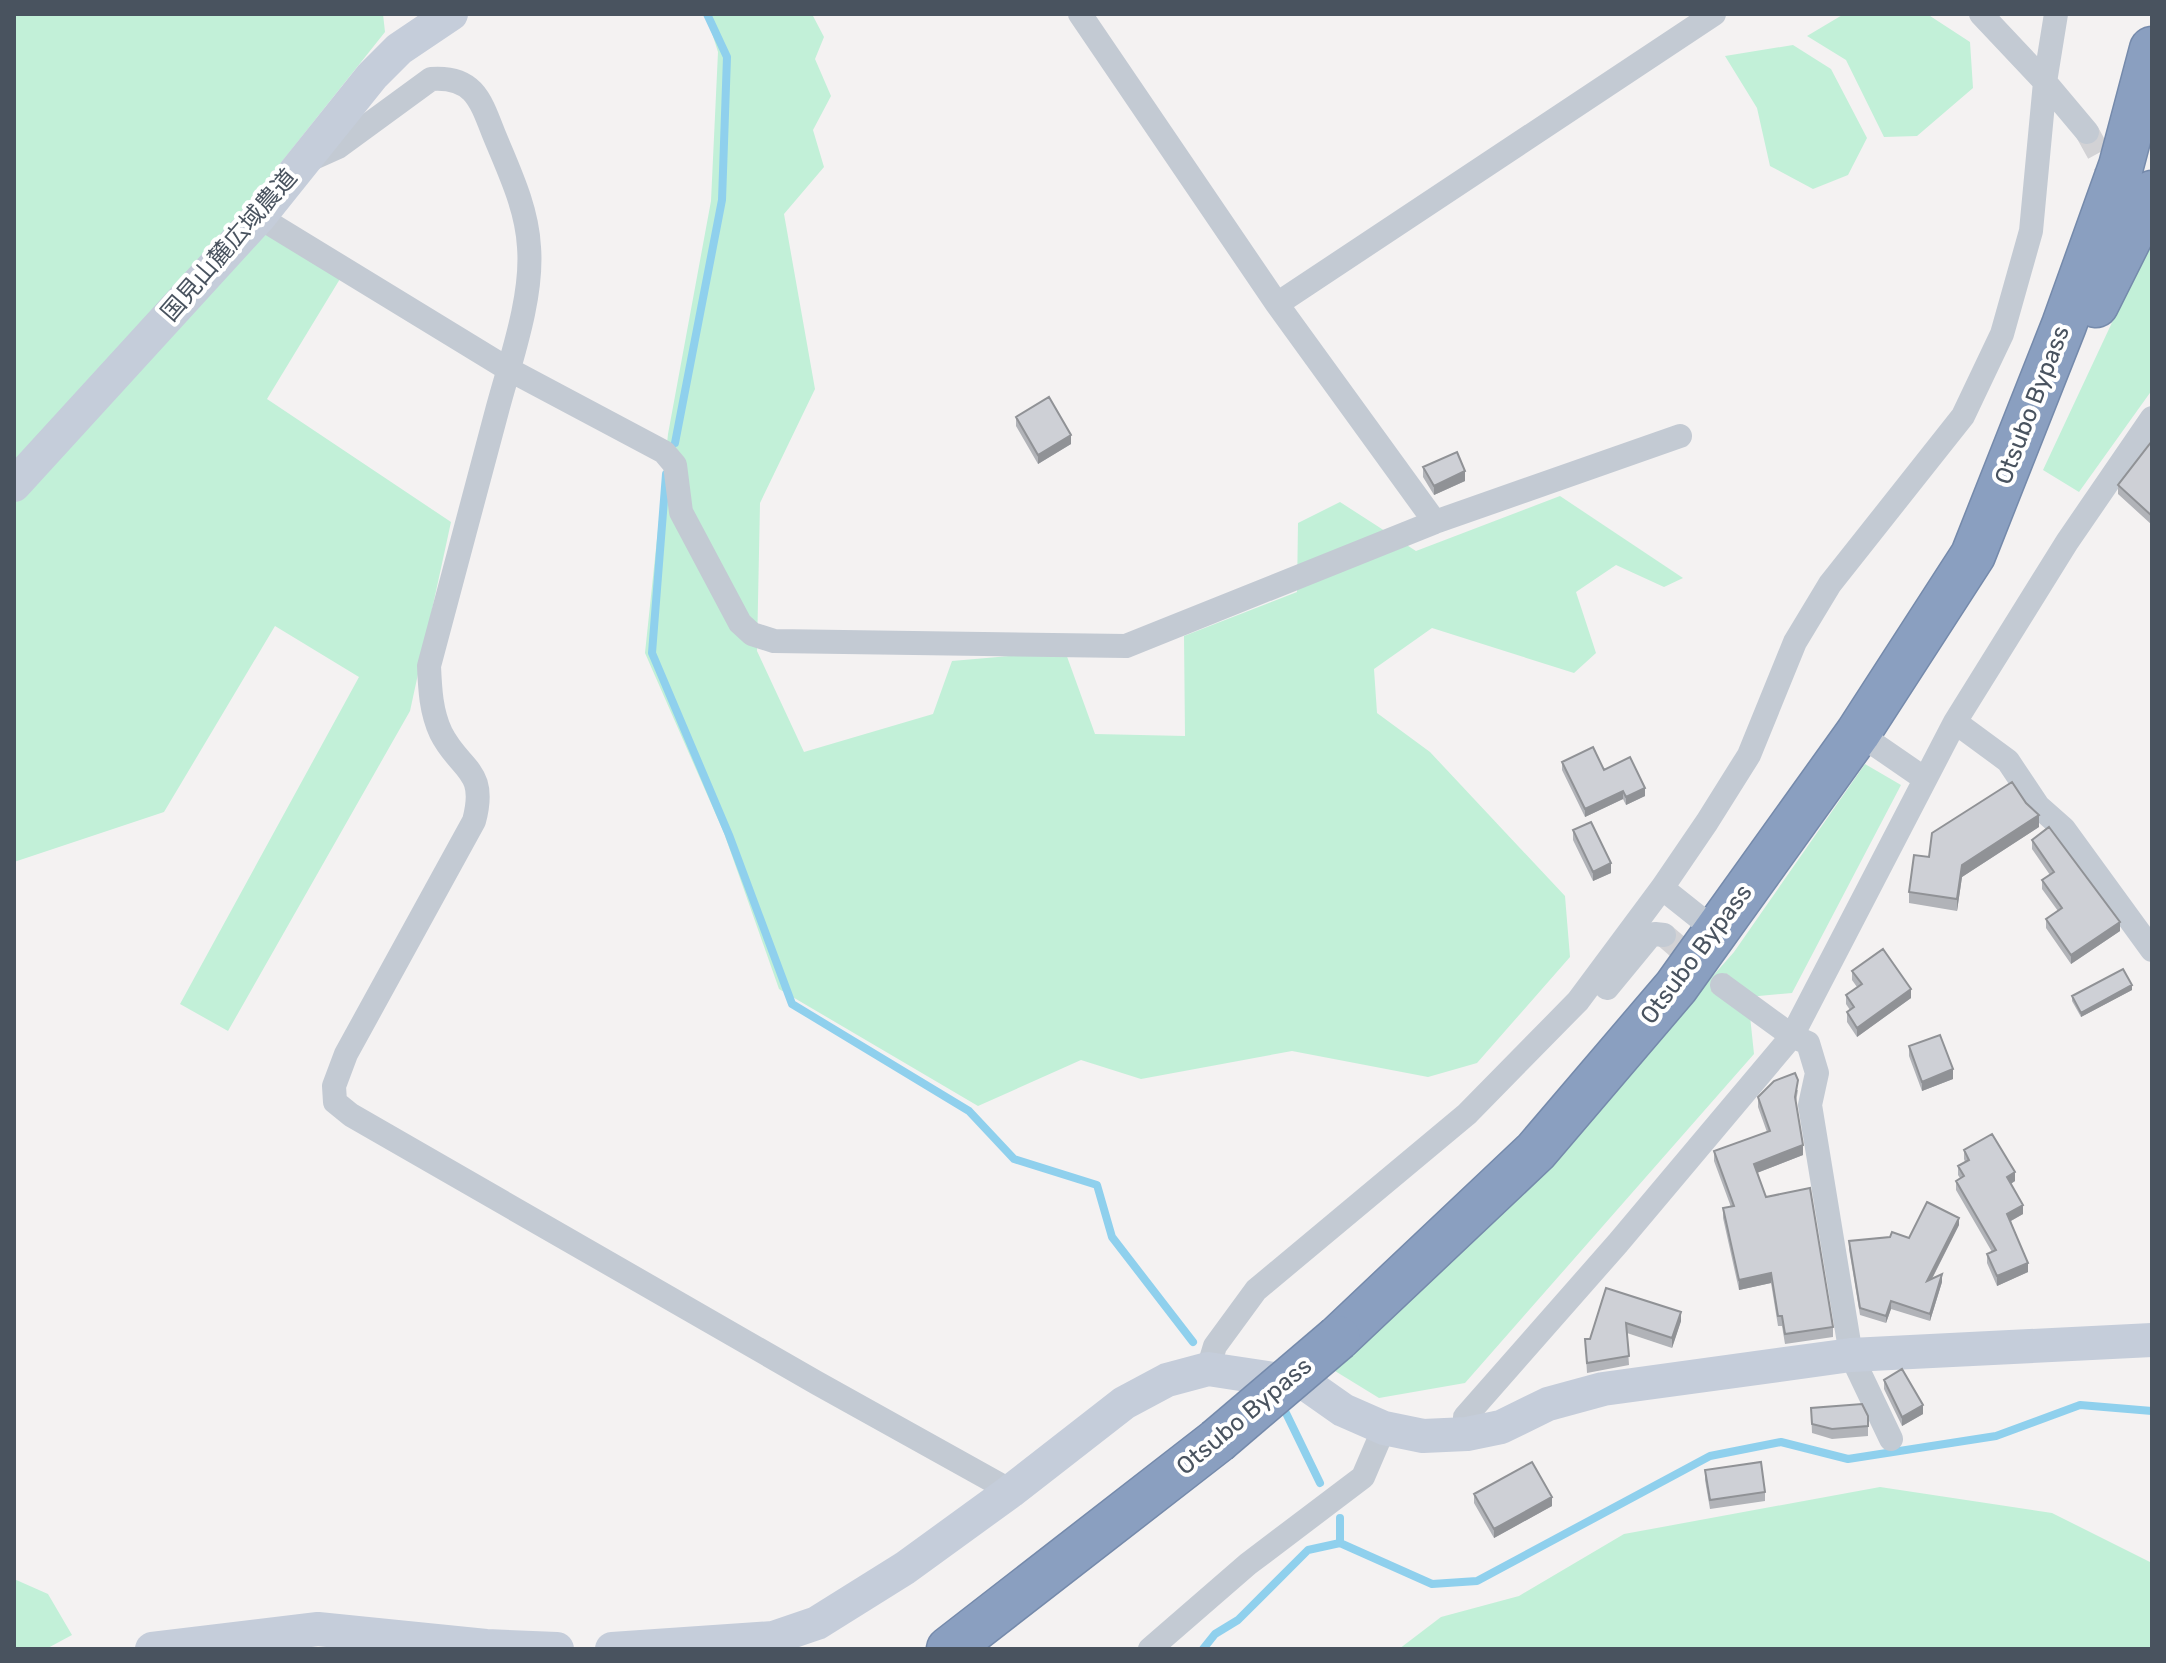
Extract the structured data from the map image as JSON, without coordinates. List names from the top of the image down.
{
  "streets": {
    "highway": ["Otsubo Bypass"],
    "street": ["国見山麓広域農道"]
  }
}
